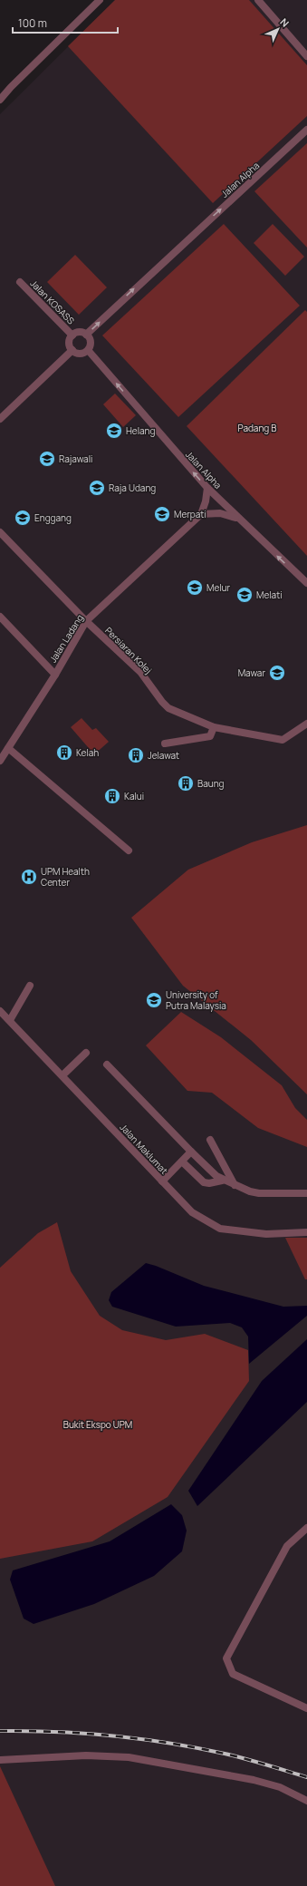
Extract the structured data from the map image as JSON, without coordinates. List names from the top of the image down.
{
  "streets": {
    "street": [
      "Jalan Alpha",
      "Jalan KOSASS",
      "Jalan Ladang",
      "Persiaran Kolej",
      "Jalan Maklumat"
    ]
  },
  "crossings": [
    ["Jalan Alpha", "Jalan KOSASS"],
    ["Jalan Ladang", "Persiaran Kolej"]
  ],
  "parks": ["Padang B", "Bukit Ekspo UPM"],
  "places": {
    "school or university": [
      "Helang",
      "Rajawali",
      "Raja Udang",
      "Merpati",
      "Enggang",
      "Melur",
      "Melati",
      "Mawar",
      "University of Putra Malaysia"
    ],
    "building": [
      "Kelah",
      "Jelawat",
      "Baung",
      "Kalui"
    ],
    "hospital": ["UPM Health Center"]
  },
  "scale_bar": "100 m",
  "north": "top right"
}
